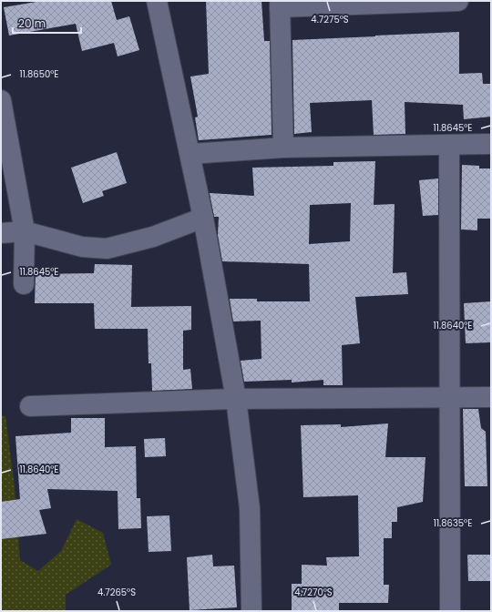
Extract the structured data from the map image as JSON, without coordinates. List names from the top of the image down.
{
  "scale_bar": "20 m",
  "coordinates": [
    "4.7275°S",
    "11.8650°E",
    "11.8645°E",
    "11.8640°E",
    "11.8635°E",
    "4.7265°S",
    "4.7270°S"
  ]
}
